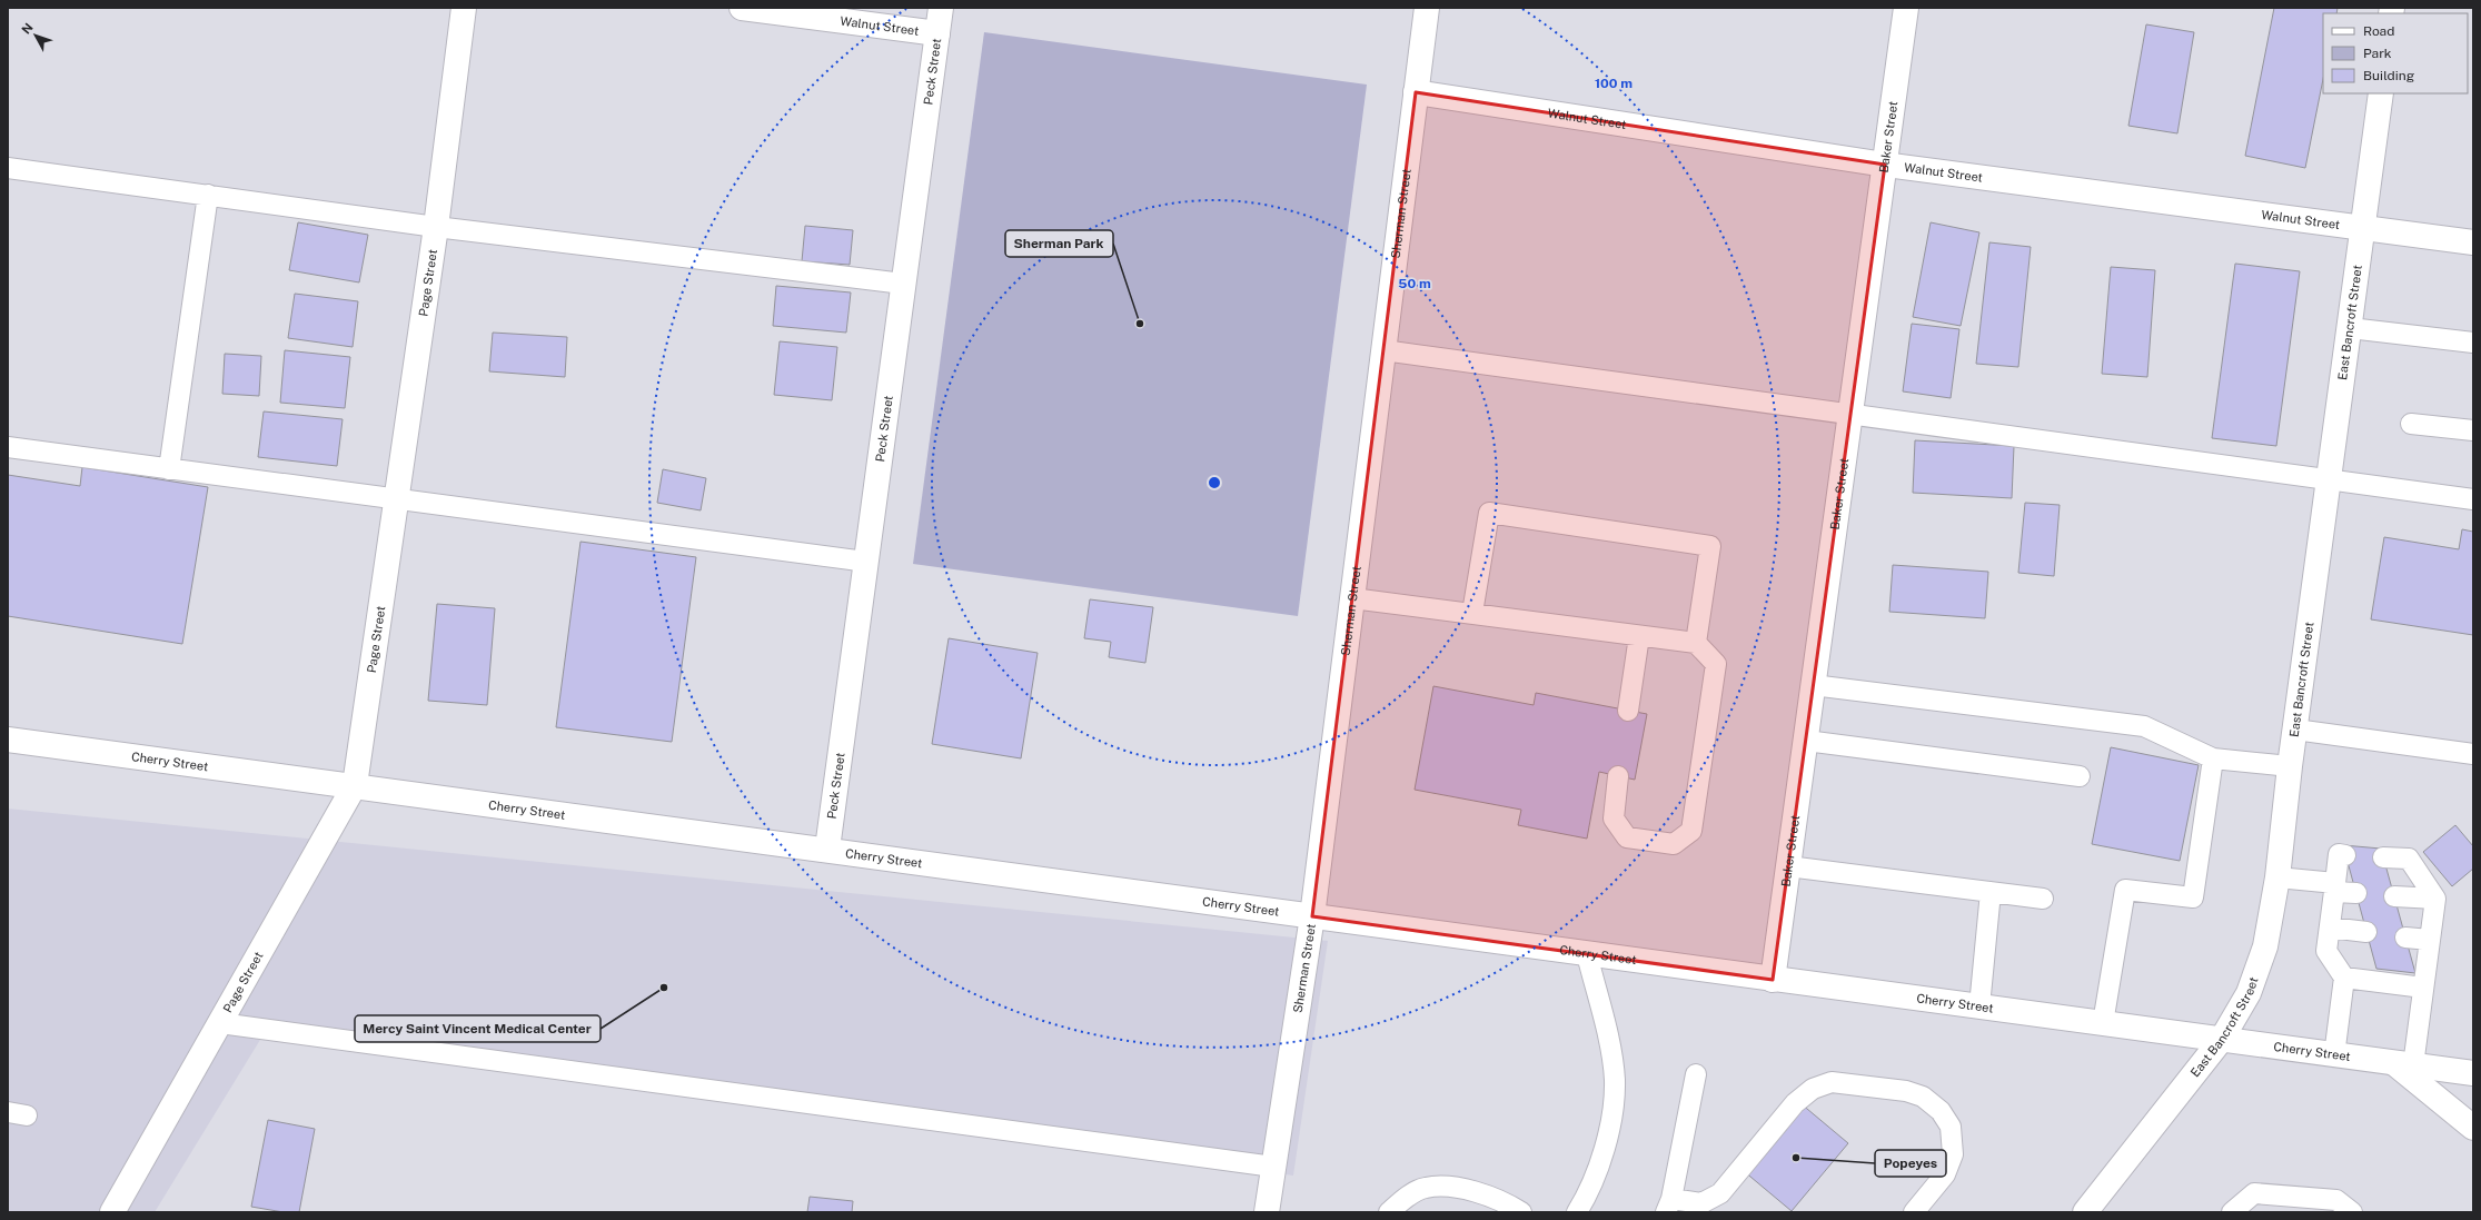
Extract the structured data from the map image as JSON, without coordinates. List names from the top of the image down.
{
  "streets": {
    "street": [
      "Walnut Street",
      "Peck Street",
      "Baker Street",
      "Sherman Street",
      "Page Street",
      "East Bancroft Street",
      "Cherry Street"
    ]
  },
  "crossings": [
    ["Walnut Street", "Peck Street"],
    ["Walnut Street", "Baker Street"],
    ["Walnut Street", "Sherman Street"],
    ["Walnut Street", "East Bancroft Street"],
    ["Peck Street", "Cherry Street"],
    ["Baker Street", "Cherry Street"],
    ["Sherman Street", "Cherry Street"],
    ["Page Street", "Cherry Street"],
    ["East Bancroft Street", "Cherry Street"]
  ],
  "places": ["Sherman Park", "Mercy Saint Vincent Medical Center", "Popeyes"],
  "legend": ["Road", "Park", "Building"],
  "north": "top left",
  "rings": ["100 m", "50 m"]
}
